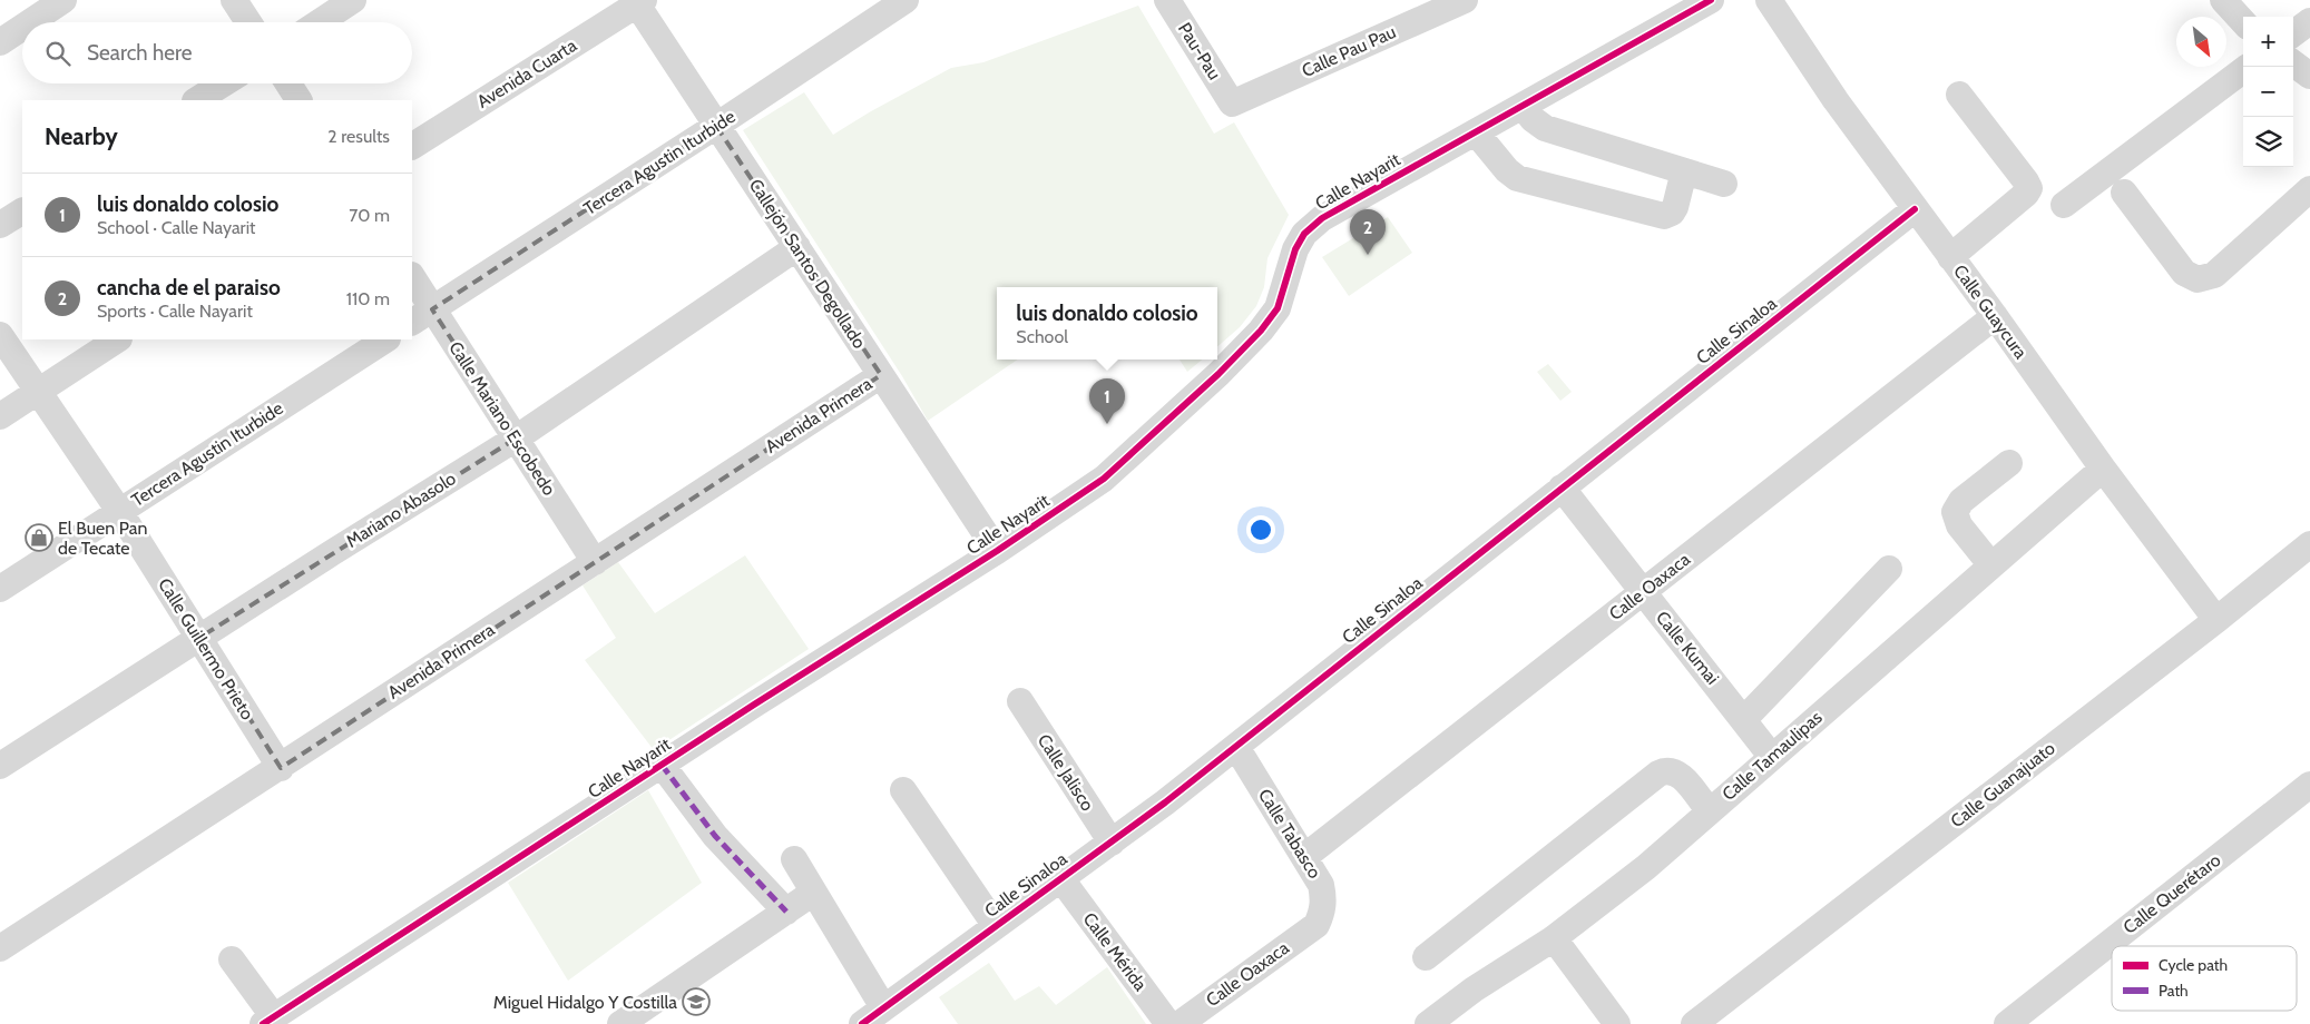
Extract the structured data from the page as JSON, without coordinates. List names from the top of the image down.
{
  "streets": {
    "street": [
      "Pau-Pau",
      "Calle Pau Pau",
      "Avenida Cuarta",
      "Tercera Agustin Iturbide",
      "Calle Nayarit",
      "Callejón Santos Degollado",
      "Calle Guaycura",
      "Calle Sinaloa",
      "Avenida Primera",
      "Calle Mariano Escobedo",
      "Mariano Abasolo",
      "Calle Oaxaca",
      "Calle Kumai",
      "Calle Guillermo Prieto",
      "Calle Tamaulipas",
      "Calle Jalisco",
      "Calle Guanajuato",
      "Calle Tabasco",
      "Calle Querétaro",
      "Calle Mérida"
    ]
  },
  "crossings": [
    ["Pau-Pau", "Calle Pau Pau"],
    ["Avenida Cuarta", "Callejón Santos Degollado"],
    ["Tercera Agustin Iturbide", "Callejón Santos Degollado"],
    ["Tercera Agustin Iturbide", "Calle Mariano Escobedo"],
    ["Tercera Agustin Iturbide", "Calle Guillermo Prieto"],
    ["Calle Nayarit", "Callejón Santos Degollado"],
    ["Callejón Santos Degollado", "Avenida Primera"],
    ["Callejón Santos Degollado", "Mariano Abasolo"],
    ["Calle Guaycura", "Calle Sinaloa"],
    ["Calle Guaycura", "Calle Oaxaca"],
    ["Calle Guaycura", "Calle Tamaulipas"],
    ["Calle Guaycura", "Calle Guanajuato"],
    ["Calle Sinaloa", "Calle Kumai"],
    ["Calle Sinaloa", "Calle Jalisco"],
    ["Calle Sinaloa", "Calle Tabasco"],
    ["Calle Sinaloa", "Calle Mérida"],
    ["Avenida Primera", "Calle Mariano Escobedo"],
    ["Avenida Primera", "Calle Guillermo Prieto"],
    ["Calle Mariano Escobedo", "Mariano Abasolo"],
    ["Mariano Abasolo", "Calle Guillermo Prieto"],
    ["Calle Oaxaca", "Calle Kumai"],
    ["Calle Oaxaca", "Calle Tabasco"],
    ["Calle Kumai", "Calle Tamaulipas"]
  ],
  "places": {
    "shop": ["El Buen Pan de Tecate"],
    "school or university": ["Miguel Hidalgo Y Costilla"]
  },
  "legend": ["Cycle path", "Path"],
  "north": "bottom right",
  "page": {
    "map_buttons": ["+", "−"],
    "search": "Search here",
    "heading": ["Nearby", "2 results"],
    "list": [
      {
        "mark": "1",
        "name": "luis donaldo colosio",
        "note": "School · Calle Nayarit",
        "value": "70 m"
      },
      {
        "mark": "2",
        "name": "cancha de el paraiso",
        "note": "Sports · Calle Nayarit",
        "value": "110 m"
      }
    ],
    "pins": ["2", "1"],
    "popup": ["luis donaldo colosio", "School"]
  }
}
